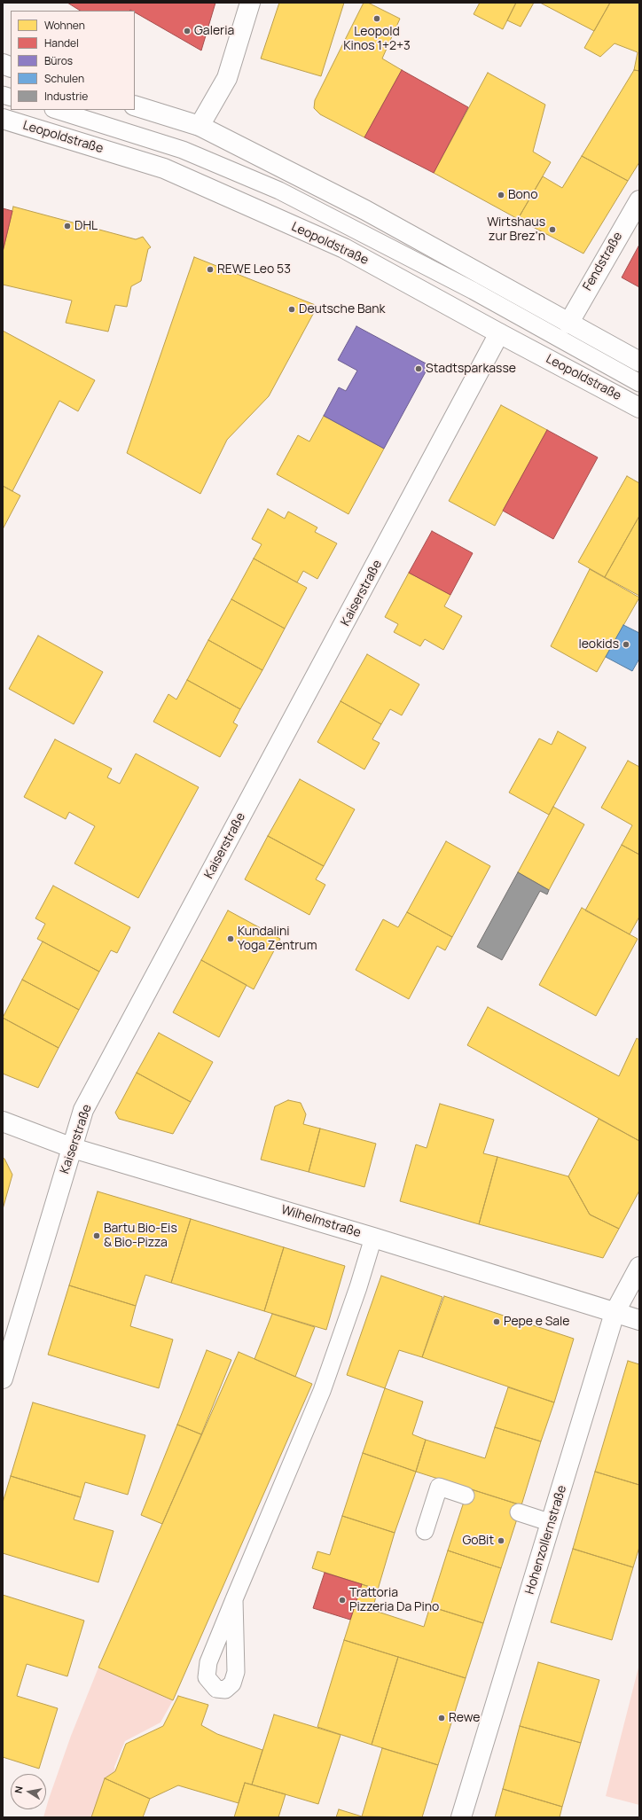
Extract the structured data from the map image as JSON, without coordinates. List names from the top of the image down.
{
  "streets": {
    "street": [
      "Leopoldstraße",
      "Fendstraße",
      "Kaiserstraße",
      "Wilhelmstraße",
      "Hohenzollernstraße"
    ]
  },
  "crossings": [
    ["Leopoldstraße", "Kaiserstraße"],
    ["Kaiserstraße", "Wilhelmstraße"],
    ["Wilhelmstraße", "Hohenzollernstraße"]
  ],
  "places": [
    "Leopold Kinos 1+2+3",
    "Galeria",
    "Bono",
    "DHL",
    "Wirtshaus zur Brez'n",
    "REWE Leo 53",
    "Deutsche Bank",
    "Stadtsparkasse",
    "leokids",
    "Kundalini Yoga Zentrum",
    "Bartu Bio-Eis & Bio-Pizza",
    "Pepe e Sale",
    "GoBit",
    "Trattoria Pizzeria Da Pino",
    "Rewe"
  ],
  "legend": [
    "Wohnen",
    "Handel",
    "Büros",
    "Schulen",
    "Industrie"
  ],
  "north": "left"
}
